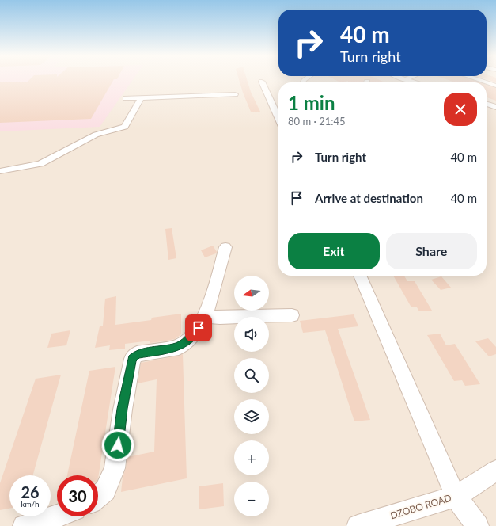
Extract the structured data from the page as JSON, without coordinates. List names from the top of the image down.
{
  "streets": {
    "street": ["DZOBO ROAD"]
  },
  "north": "left",
  "page": {
    "turn": ["40 m", "Turn right"],
    "heading": ["1 min", "80 m · 21:45"],
    "list": [
      {
        "name": "Turn right",
        "value": "40 m"
      },
      {
        "name": "Arrive at destination",
        "value": "40 m"
      }
    ],
    "buttons": ["Exit", "Share"],
    "map_buttons": ["+", "−"],
    "speed": "26 km/h",
    "limit": "30"
  }
}
